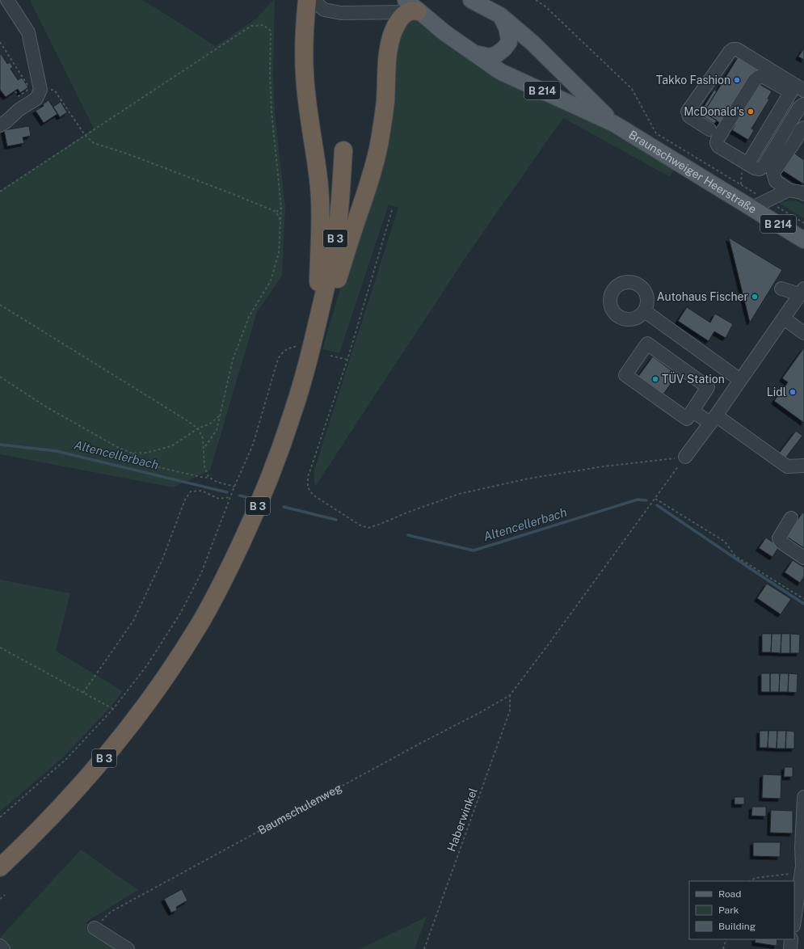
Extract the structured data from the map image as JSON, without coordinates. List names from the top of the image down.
{
  "streets": {
    "highway": ["B 3"],
    "main road": ["B 214", "Braunschweiger Heerstraße"],
    "path": ["Baumschulenweg", "Haberwinkel"]
  },
  "crossings": [
    ["B 214", "Braunschweiger Heerstraße"],
    ["Baumschulenweg", "Haberwinkel"]
  ],
  "water": ["Altencellerbach"],
  "places": [
    "Takko Fashion",
    "McDonald's",
    "Autohaus Fischer",
    "TÜV Station",
    "Lidl"
  ],
  "legend": ["Road", "Park", "Building"]
}
